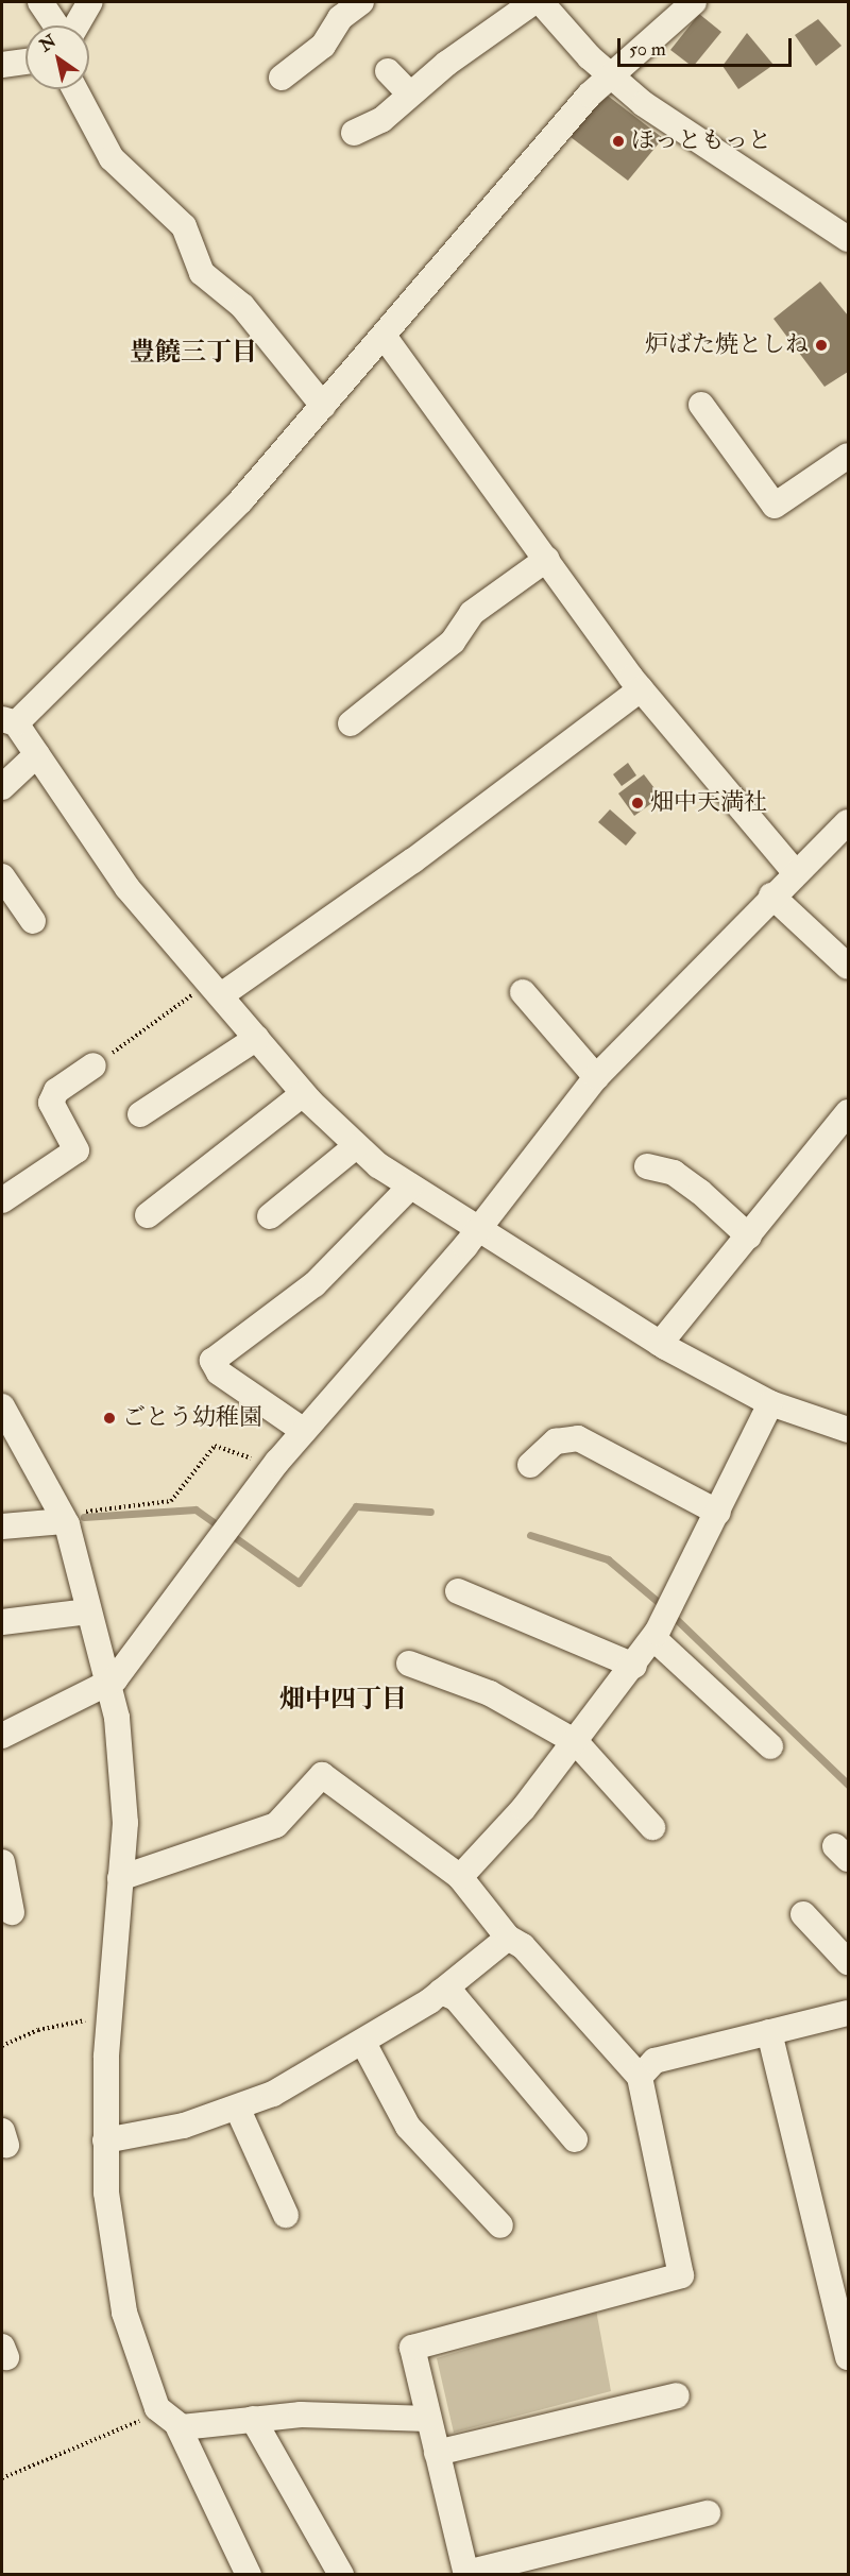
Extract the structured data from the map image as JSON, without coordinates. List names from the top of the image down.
{
  "districts": ["豊饒三丁目", "畑中四丁目"],
  "places": [
    "ほっともっと",
    "炉ばた焼としね",
    "畑中天満社",
    "ごとう幼稚園"
  ],
  "scale_bar": "50 m",
  "north": "top left"
}
